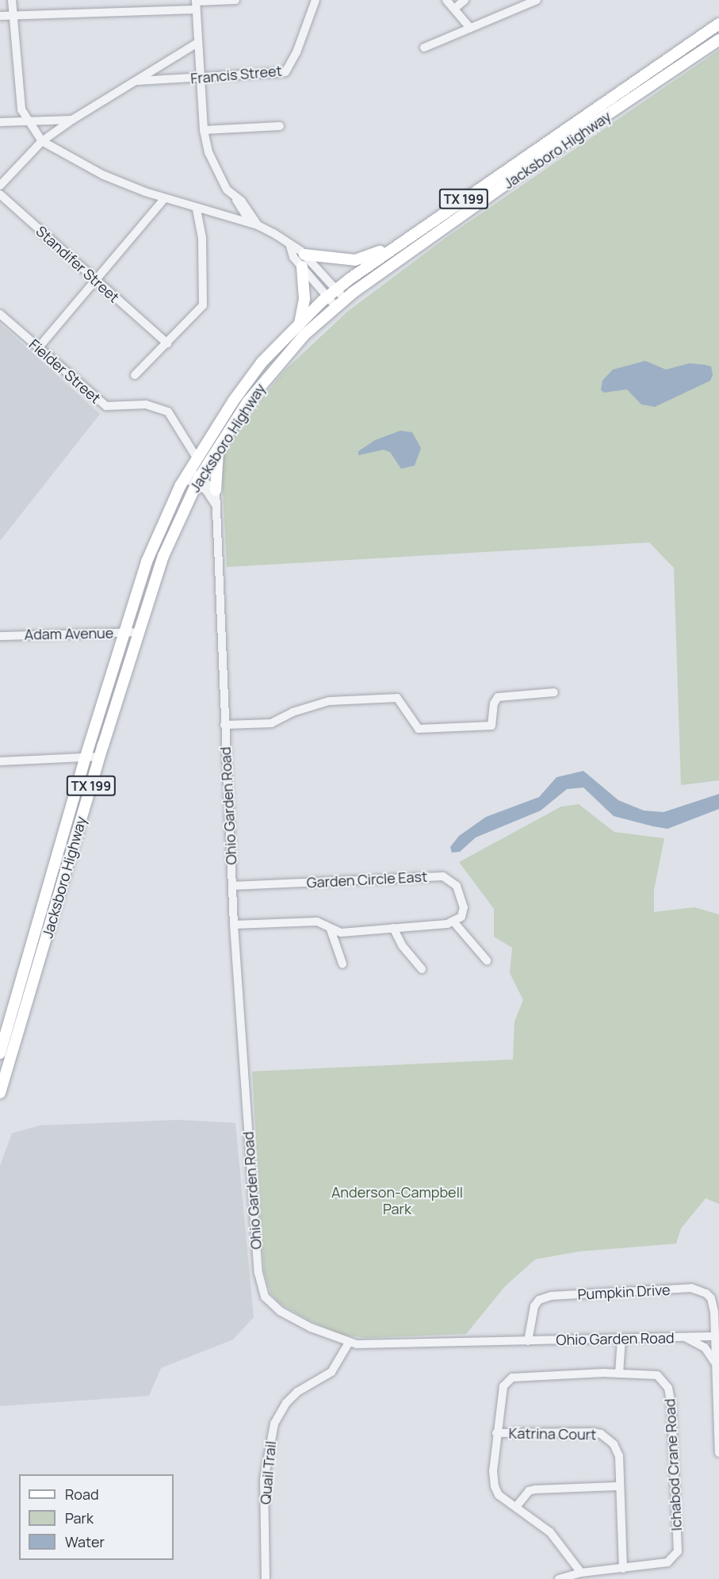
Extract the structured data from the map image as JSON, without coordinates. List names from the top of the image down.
{
  "streets": {
    "main road": ["Jacksboro Highway", "TX 199"],
    "street": [
      "Francis Street",
      "Standifer Street",
      "Fielder Street",
      "Adam Avenue",
      "Ohio Garden Road",
      "Garden Circle East",
      "Pumpkin Drive",
      "Katrina Court",
      "Ichabod Crane Road",
      "Quail Trail"
    ]
  },
  "crossings": [
    ["Jacksboro Highway", "Fielder Street"],
    ["Jacksboro Highway", "Adam Avenue"],
    ["Ohio Garden Road", "Garden Circle East"],
    ["Ohio Garden Road", "Pumpkin Drive"],
    ["Ohio Garden Road", "Quail Trail"]
  ],
  "parks": ["Anderson-Campbell Park"],
  "legend": ["Road", "Park", "Water"]
}
